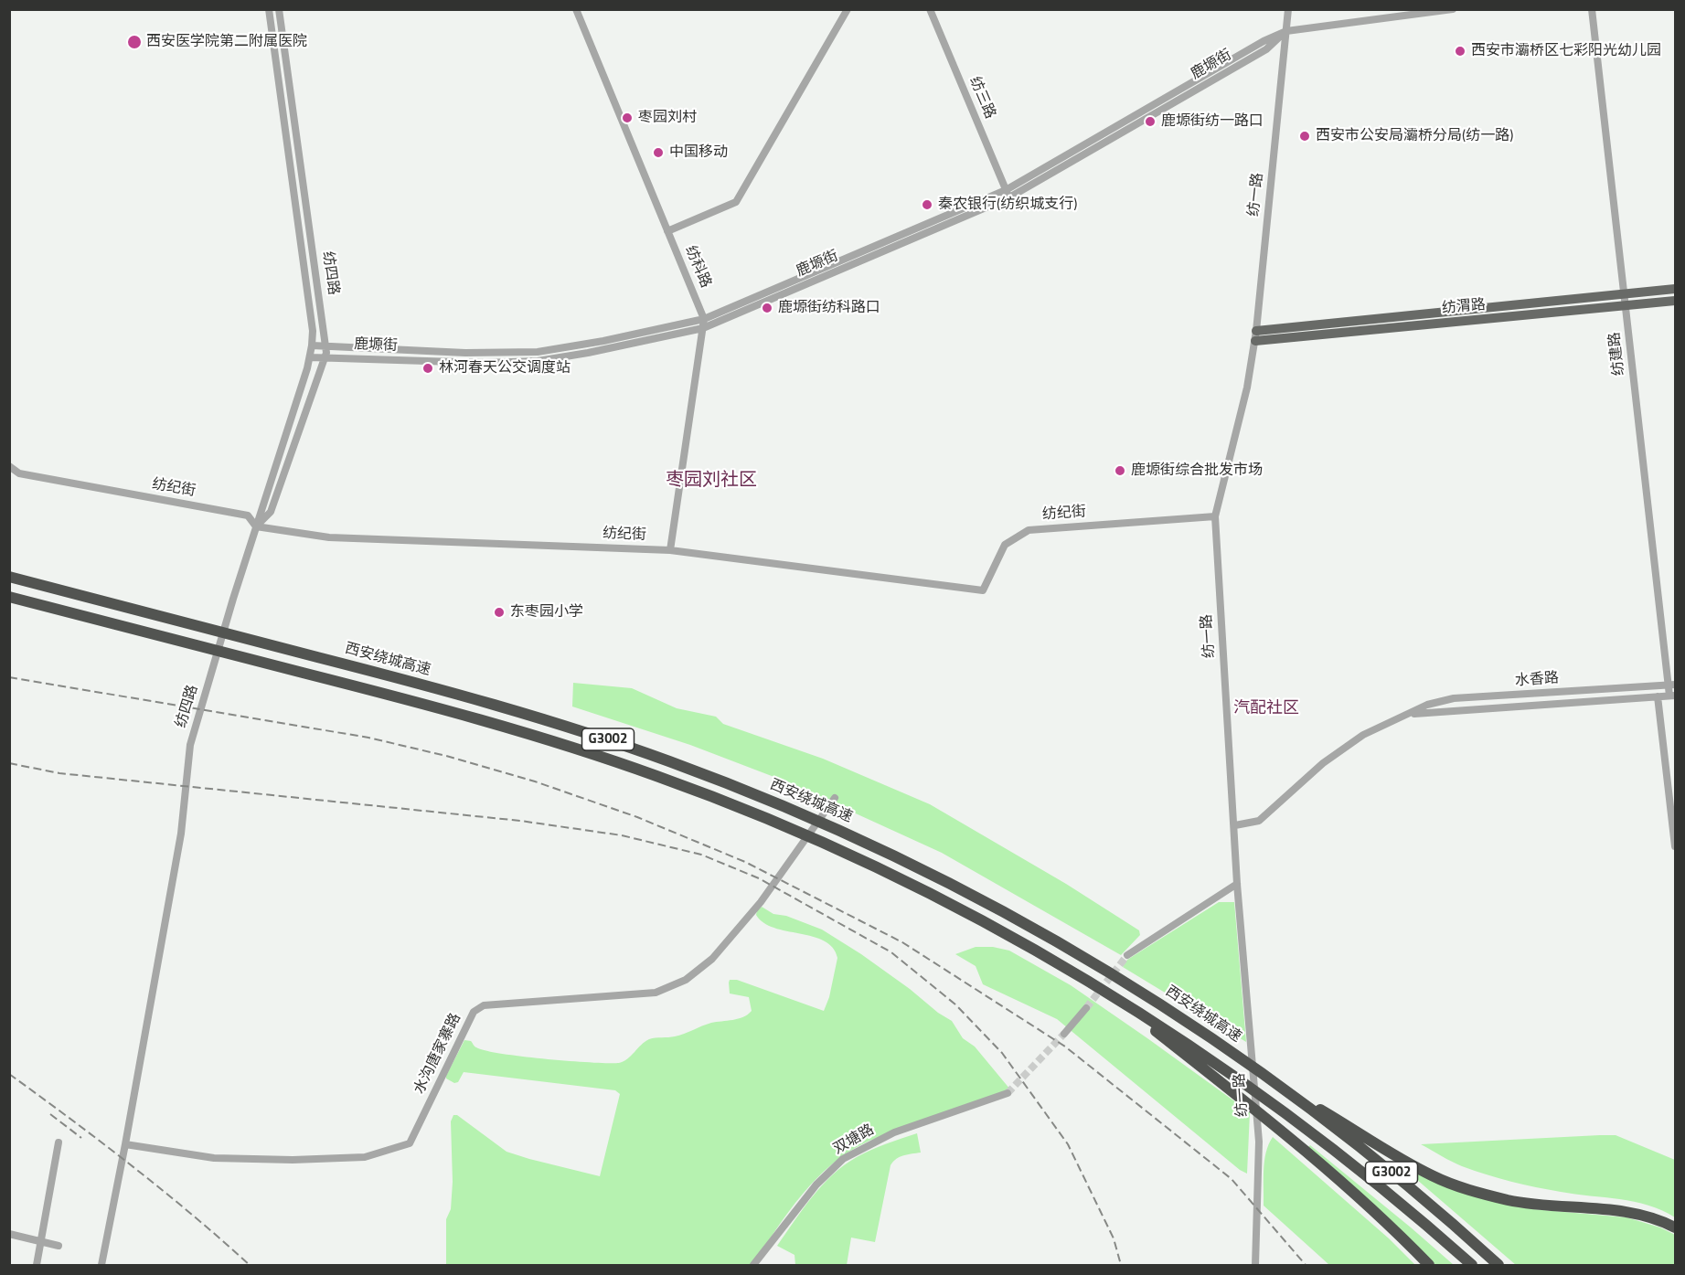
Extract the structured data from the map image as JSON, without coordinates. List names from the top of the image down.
{
  "streets": {
    "highway": ["西安绕城高速", "G3002"],
    "main road": ["纺渭路"],
    "street": [
      "鹿塬街",
      "纺三路",
      "纺一路",
      "纺科路",
      "纺四路",
      "纺建路",
      "纺纪街",
      "水香路",
      "水沟唐家寨路",
      "双塘路"
    ]
  },
  "crossings": [
    ["鹿塬街", "纺三路"],
    ["鹿塬街", "纺一路"],
    ["鹿塬街", "纺科路"],
    ["鹿塬街", "纺四路"],
    ["纺一路", "纺渭路"],
    ["纺一路", "纺纪街"],
    ["纺一路", "水香路"],
    ["纺科路", "纺纪街"],
    ["纺四路", "纺纪街"],
    ["纺四路", "水沟唐家寨路"],
    ["纺渭路", "纺建路"],
    ["纺建路", "水香路"]
  ],
  "districts": ["枣园刘社区", "汽配社区"],
  "places": [
    "西安医学院第二附属医院",
    "西安市灞桥区七彩阳光幼儿园",
    "枣园刘村",
    "鹿塬街纺一路口",
    "西安市公安局灞桥分局(纺一路)",
    "中国移动",
    "秦农银行(纺织城支行)",
    "鹿塬街纺科路口",
    "林河春天公交调度站",
    "鹿塬街综合批发市场",
    "东枣园小学"
  ]
}
